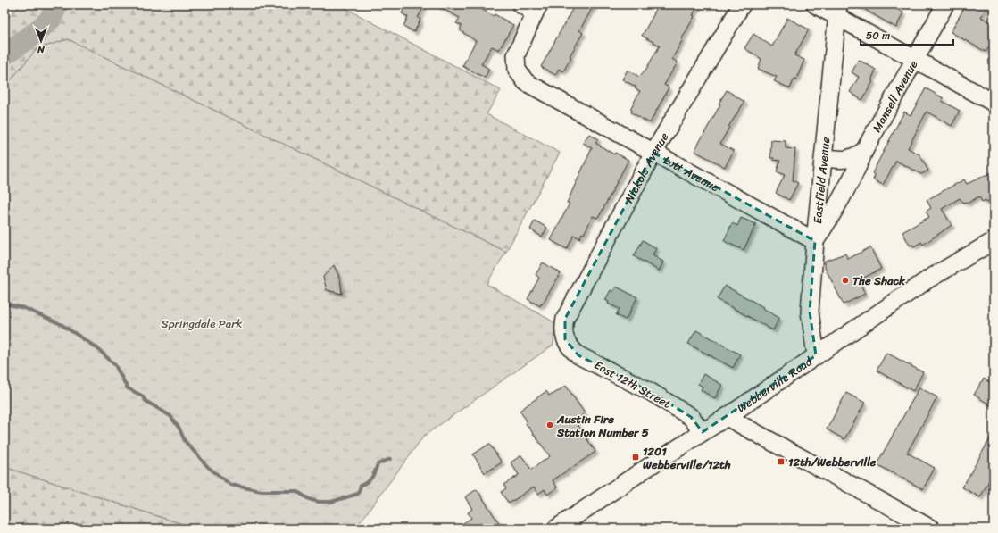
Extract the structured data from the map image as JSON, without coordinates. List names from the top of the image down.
{
  "streets": {
    "street": [
      "Mansell Avenue",
      "Nickols Avenue",
      "Lott Avenue",
      "Eastfield Avenue",
      "East 12th Street",
      "Webberville Road"
    ]
  },
  "crossings": [
    ["Mansell Avenue", "Lott Avenue"],
    ["Mansell Avenue", "Eastfield Avenue"],
    ["Nickols Avenue", "Lott Avenue"],
    ["Nickols Avenue", "East 12th Street"],
    ["Lott Avenue", "Eastfield Avenue"],
    ["Eastfield Avenue", "Webberville Road"],
    ["East 12th Street", "Webberville Road"]
  ],
  "parks": ["Springdale Park"],
  "places": {
    "other": ["The Shack", "Austin Fire Station Number 5"],
    "transit": ["1201 Webberville/12th", "12th/Webberville"]
  },
  "scale_bar": "50 m",
  "north": "bottom"
}
